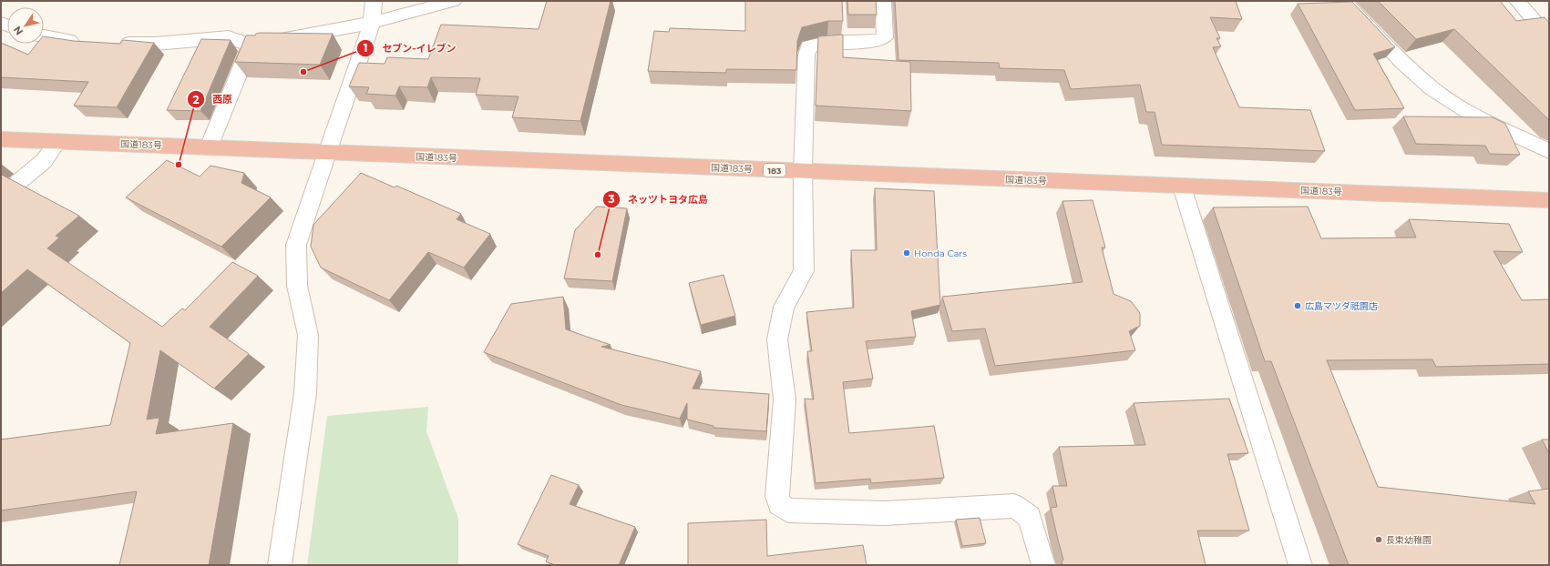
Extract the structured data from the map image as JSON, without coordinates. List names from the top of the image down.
{
  "streets": {
    "highway": ["国道183号", "183"]
  },
  "places": [
    "セブン-イレブン",
    "西原",
    "Honda Cars",
    "ネッツトヨタ広島",
    "広島マツダ祇園店",
    "長束幼稚園"
  ],
  "north": "bottom left"
}
